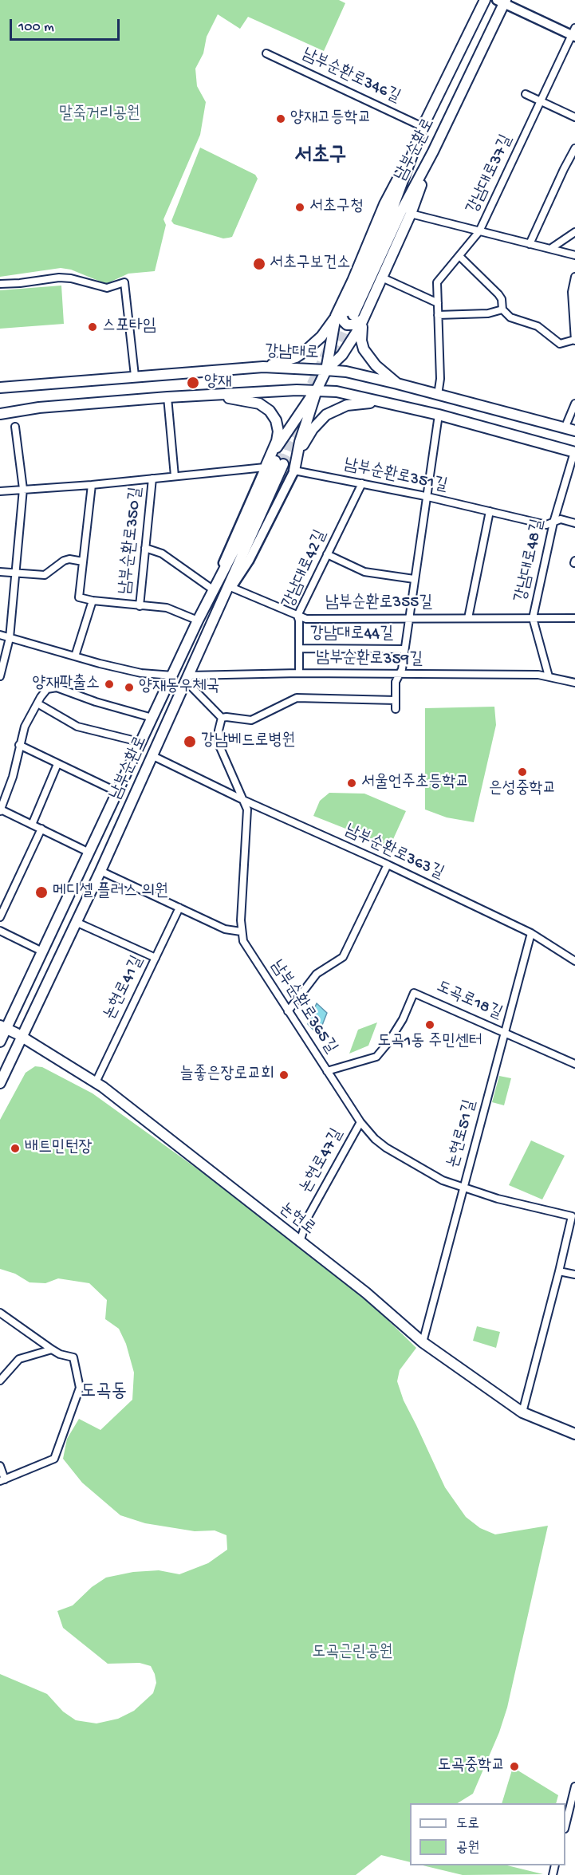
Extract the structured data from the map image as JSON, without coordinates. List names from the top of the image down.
{
  "streets": {
    "main road": ["남부순환로", "강남대로", "논현로"],
    "street": [
      "남부순환로346길",
      "강남대로37길",
      "남부순환로351길",
      "남부순환로350길",
      "강남대로48길",
      "강남대로42길",
      "남부순환로355길",
      "강남대로44길",
      "남부순환로359길",
      "남부순환로363길",
      "논현로41길",
      "도곡로18길",
      "남부순환로365길",
      "논현로51길",
      "논현로47길"
    ]
  },
  "crossings": [
    ["남부순환로346길", "남부순환로"],
    ["남부순환로", "남부순환로350길"],
    ["남부순환로", "남부순환로359길"],
    ["남부순환로", "남부순환로363길"],
    ["남부순환로", "논현로"],
    ["강남대로37길", "강남대로"],
    ["남부순환로351길", "강남대로48길"],
    ["남부순환로351길", "강남대로42길"],
    ["남부순환로351길", "강남대로44길"],
    ["강남대로48길", "남부순환로355길"],
    ["강남대로48길", "남부순환로359길"],
    ["강남대로42길", "남부순환로355길"],
    ["강남대로42길", "강남대로44길"],
    ["강남대로42길", "남부순환로359길"],
    ["남부순환로355길", "강남대로44길"],
    ["강남대로44길", "남부순환로359길"],
    ["남부순환로363길", "논현로51길"],
    ["논현로41길", "논현로"],
    ["도곡로18길", "남부순환로365길"],
    ["도곡로18길", "논현로51길"],
    ["남부순환로365길", "논현로51길"],
    ["남부순환로365길", "논현로47길"],
    ["논현로51길", "논현로"],
    ["논현로47길", "논현로"]
  ],
  "districts": ["서초구", "도곡동"],
  "parks": ["말죽거리공원", "도곡근린공원"],
  "places": [
    "양재고등학교",
    "서초구청",
    "서초구보건소",
    "스포타임",
    "양재",
    "양재파출소",
    "양재동우체국",
    "강남베드로병원",
    "은성중학교",
    "서울언주초등학교",
    "메디셀 플러스 의원",
    "도곡1동 주민센터",
    "늘좋은장로교회",
    "배트민턴장",
    "도곡중학교"
  ],
  "legend": ["도로", "공원"],
  "scale_bar": "100 m"
}
